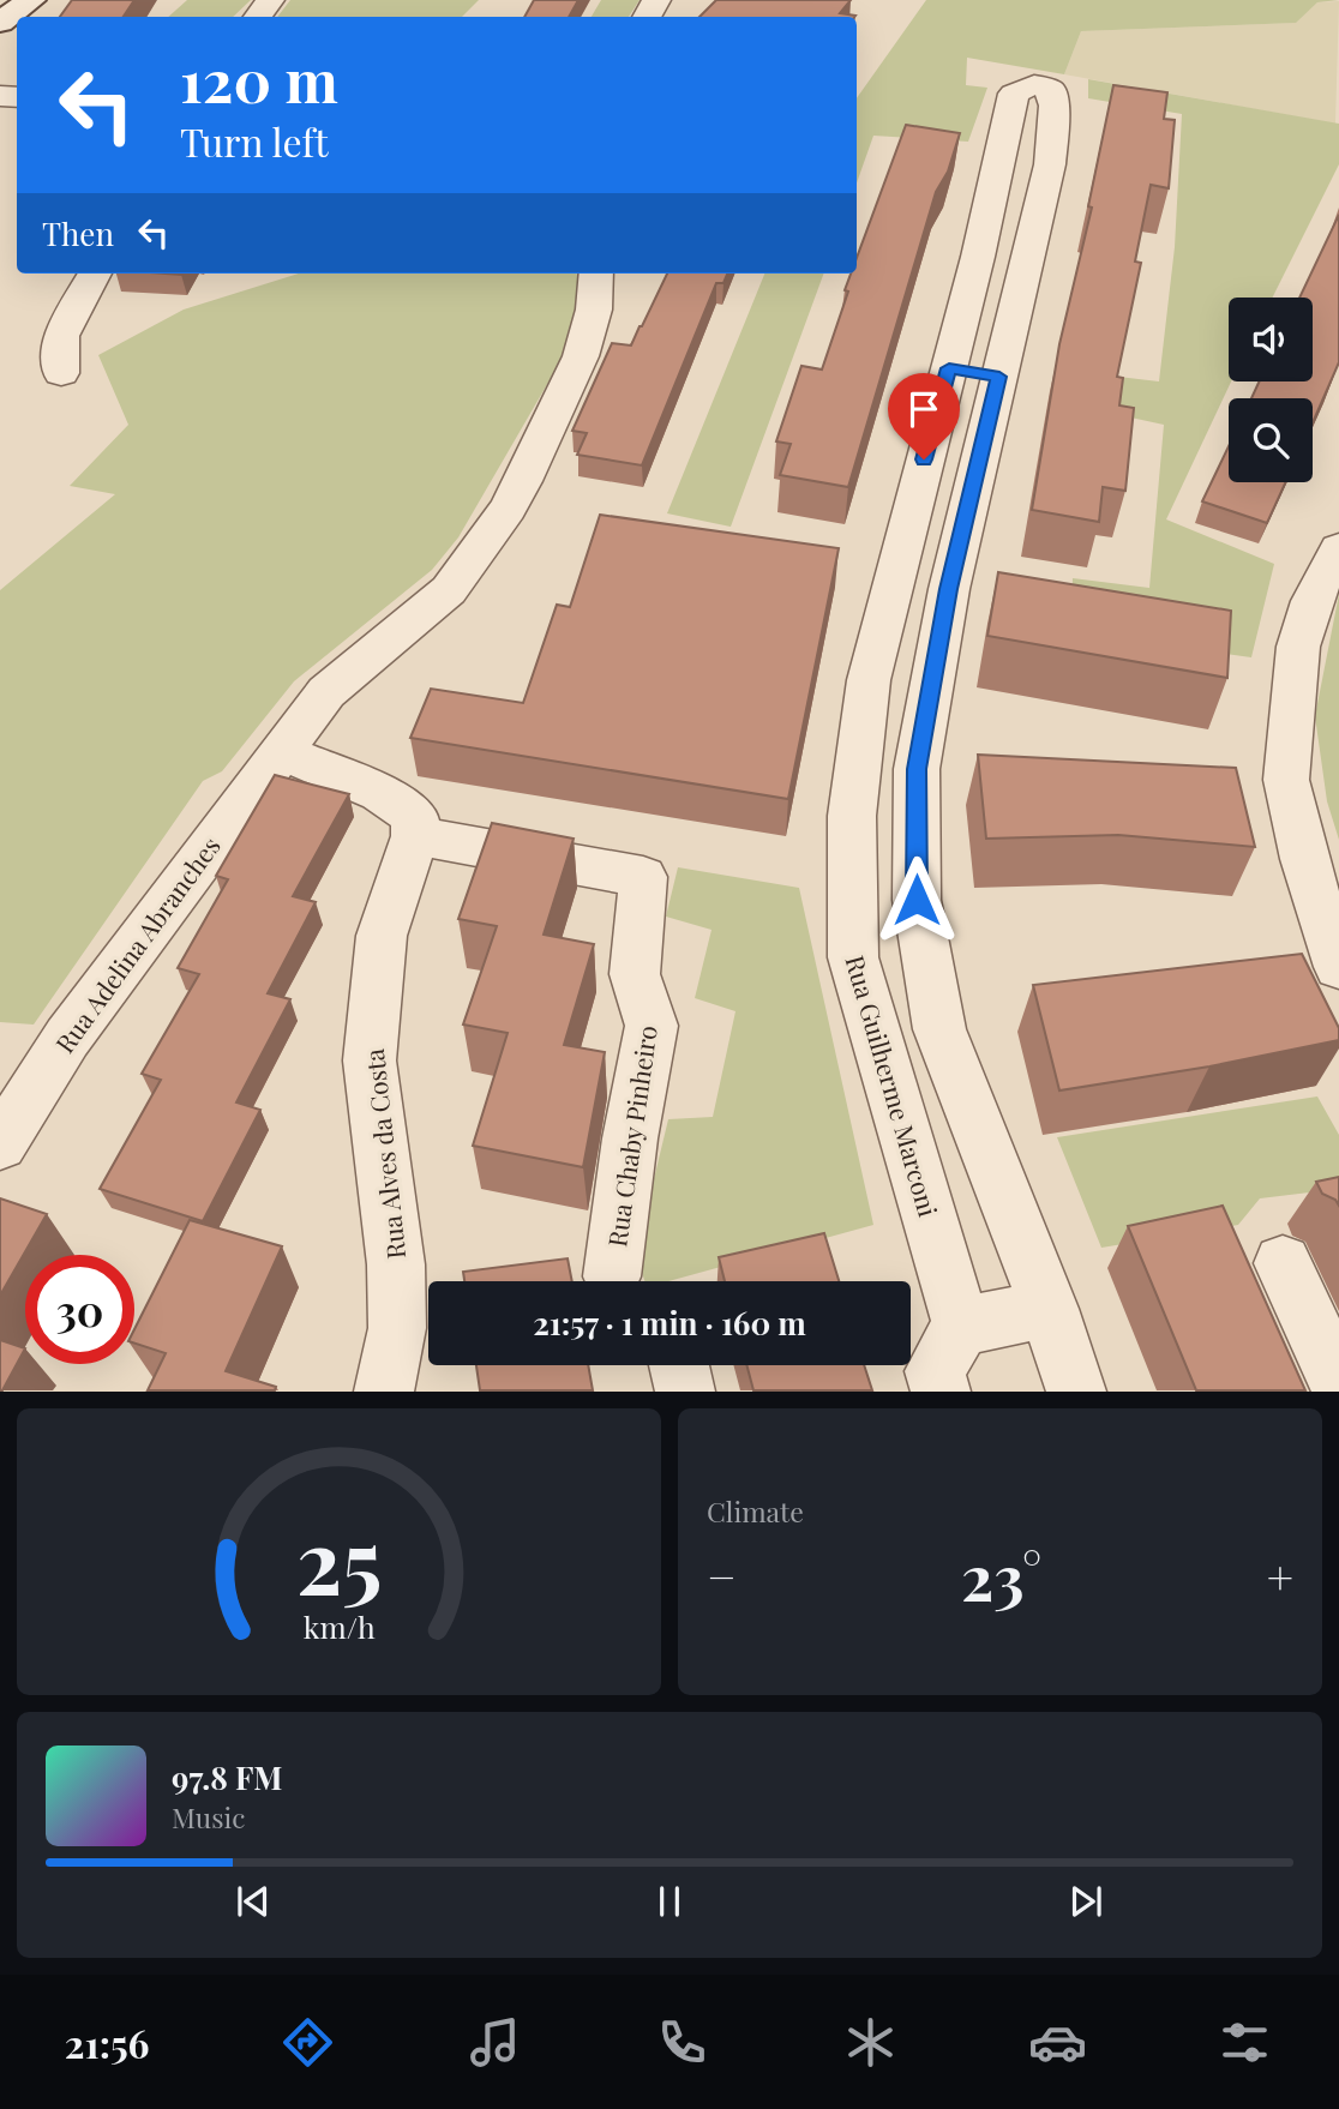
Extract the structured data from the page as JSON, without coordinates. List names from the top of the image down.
{
  "streets": {
    "street": [
      "Rua Adelina Abranches",
      "Rua Guilherme Marconi",
      "Rua Chaby Pinheiro",
      "Rua Alves da Costa"
    ]
  },
  "crossings": [
    ["Rua Chaby Pinheiro", "Rua Alves da Costa"]
  ],
  "page": {
    "turn": ["120 m", "Turn left"],
    "then": "Then",
    "limit": "30",
    "trip": "21:57 · 1 min · 160 m",
    "tile": "Climate",
    "heat": ["−", "23°", "+"],
    "song": ["97.8 FM", "Music"],
    "tabs": "21:56",
    "gauge": ["25", "km/h"]
  }
}
